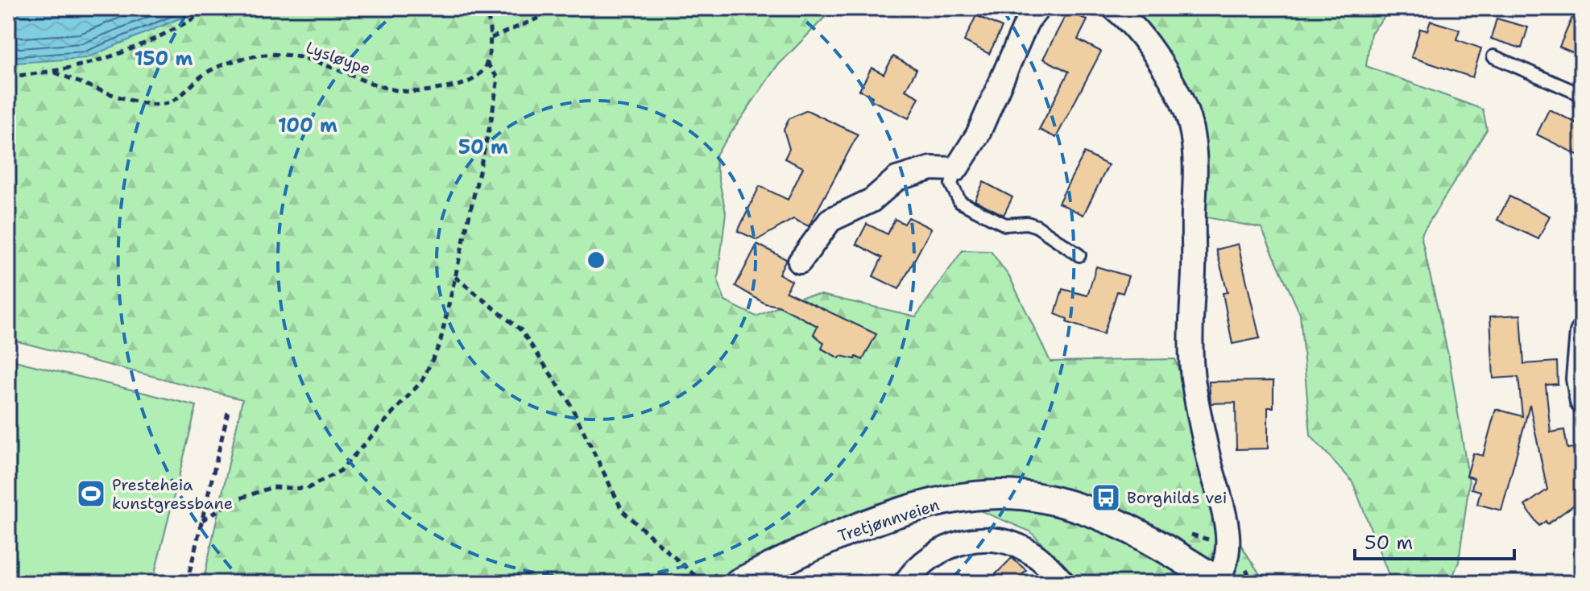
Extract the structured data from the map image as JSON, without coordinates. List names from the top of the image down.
{
  "streets": {
    "street": ["Tretjønnveien"],
    "path": ["Lysløype"]
  },
  "places": {
    "sports": ["Presteheia kunstgressbane"],
    "bus stop": ["Borghilds vei"]
  },
  "scale_bar": "50 m",
  "rings": ["150 m", "100 m", "50 m"]
}
